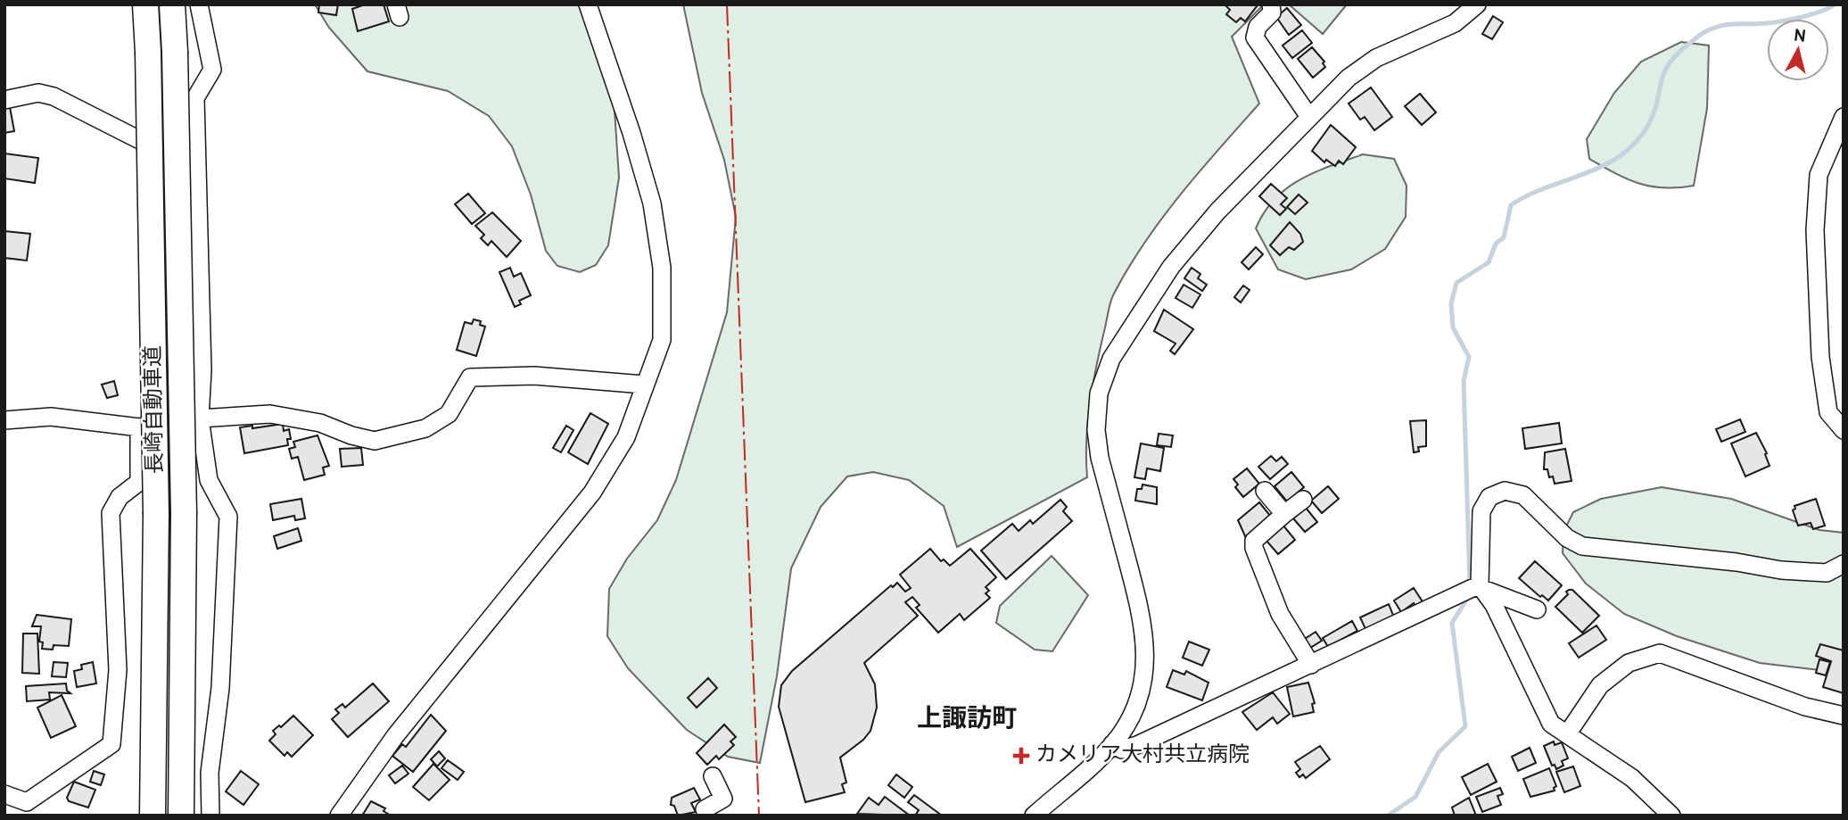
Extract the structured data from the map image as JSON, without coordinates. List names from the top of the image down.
{
  "streets": {
    "highway": ["長崎自動車道"]
  },
  "districts": ["上諏訪町"],
  "places": {
    "health": ["カメリア大村共立病院"]
  },
  "north": "top"
}
